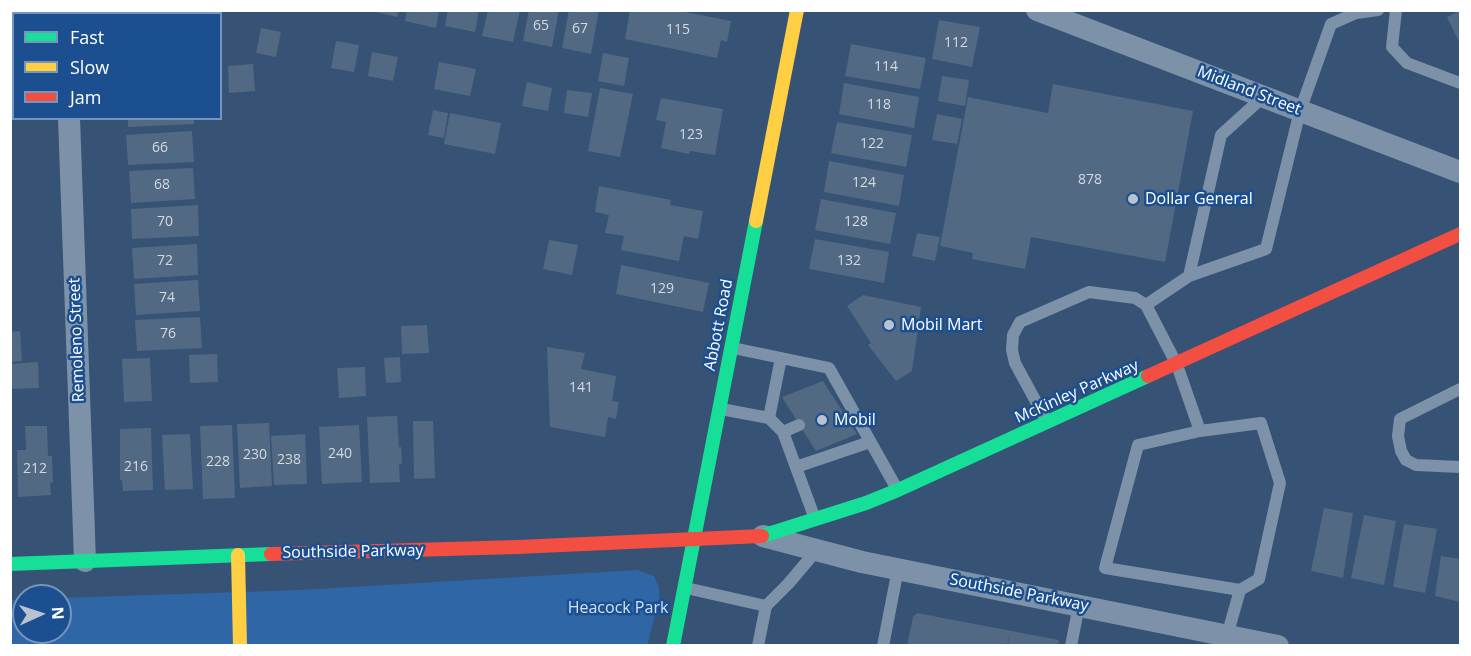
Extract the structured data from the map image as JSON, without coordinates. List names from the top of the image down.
{
  "streets": {
    "street": [
      "Midland Street",
      "Abbott Road",
      "Remoleno Street",
      "McKinley Parkway",
      "Southside Parkway"
    ]
  },
  "crossings": [
    ["Abbott Road", "McKinley Parkway"],
    ["Abbott Road", "Southside Parkway"],
    ["Remoleno Street", "Southside Parkway"],
    ["McKinley Parkway", "Southside Parkway"]
  ],
  "parks": ["Heacock Park"],
  "places": ["Dollar General", "Mobil Mart", "Mobil"],
  "house_numbers": [
    "65",
    "67",
    "115",
    "112",
    "114",
    "118",
    "123",
    "122",
    "66",
    "878",
    "124",
    "68",
    "70",
    "128",
    "72",
    "132",
    "129",
    "74",
    "76",
    "141",
    "240",
    "230",
    "238",
    "228",
    "216",
    "212"
  ],
  "legend": ["Fast", "Slow", "Jam"],
  "north": "right"
}
